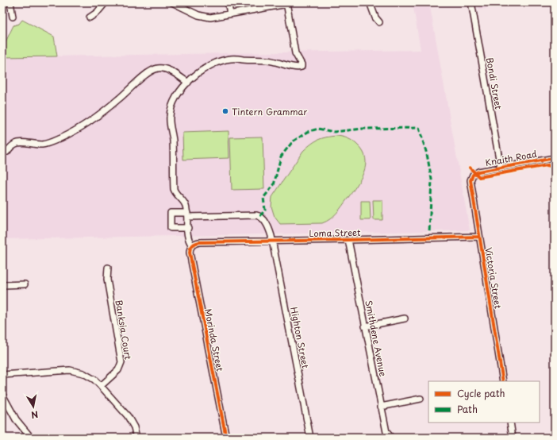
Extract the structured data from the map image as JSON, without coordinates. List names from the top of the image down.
{
  "streets": {
    "street": [
      "Bondi Street",
      "Knaith Road",
      "Loma Street",
      "Victoria Street",
      "Banksia Court",
      "Highton Street",
      "Smithdene Avenue",
      "Morinda Street"
    ]
  },
  "crossings": [
    ["Bondi Street", "Knaith Road"],
    ["Knaith Road", "Victoria Street"],
    ["Loma Street", "Victoria Street"],
    ["Loma Street", "Highton Street"],
    ["Loma Street", "Smithdene Avenue"],
    ["Loma Street", "Morinda Street"],
    ["Highton Street", "Morinda Street"]
  ],
  "places": ["Tintern Grammar"],
  "legend": ["Cycle path", "Path"],
  "north": "bottom"
}
